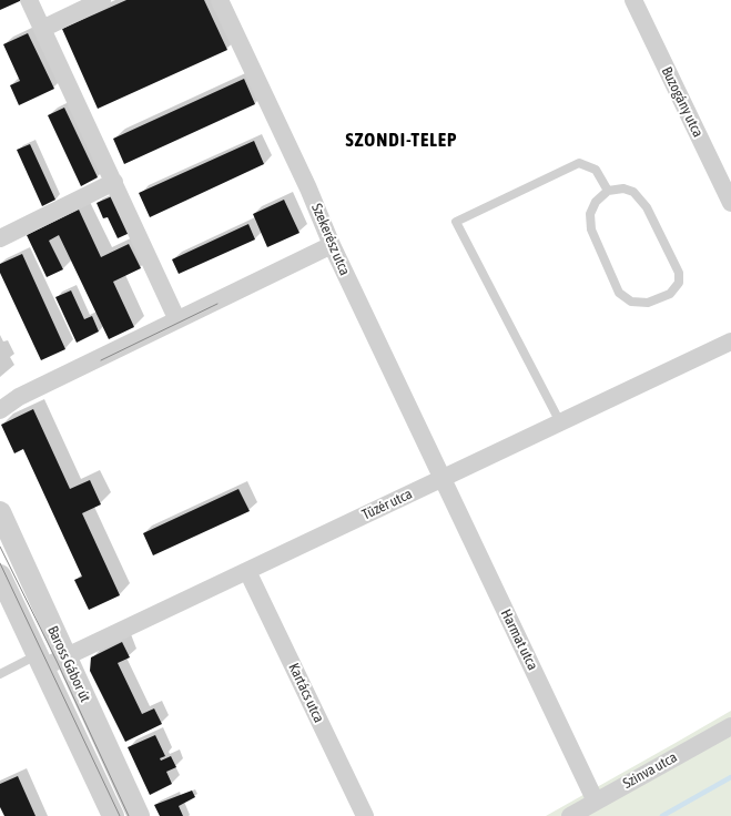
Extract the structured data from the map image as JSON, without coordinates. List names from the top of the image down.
{
  "streets": {
    "street": [
      "Buzogány utca",
      "Szekerész utca",
      "Tüzér utca",
      "Harmat utca",
      "Baross Gábor út",
      "Kartács utca",
      "Szinva utca"
    ]
  },
  "crossings": [
    ["Szekerész utca", "Tüzér utca"],
    ["Szekerész utca", "Harmat utca"],
    ["Tüzér utca", "Harmat utca"],
    ["Tüzér utca", "Baross Gábor út"],
    ["Tüzér utca", "Kartács utca"],
    ["Harmat utca", "Szinva utca"]
  ],
  "districts": ["SZONDI-TELEP"]
}
